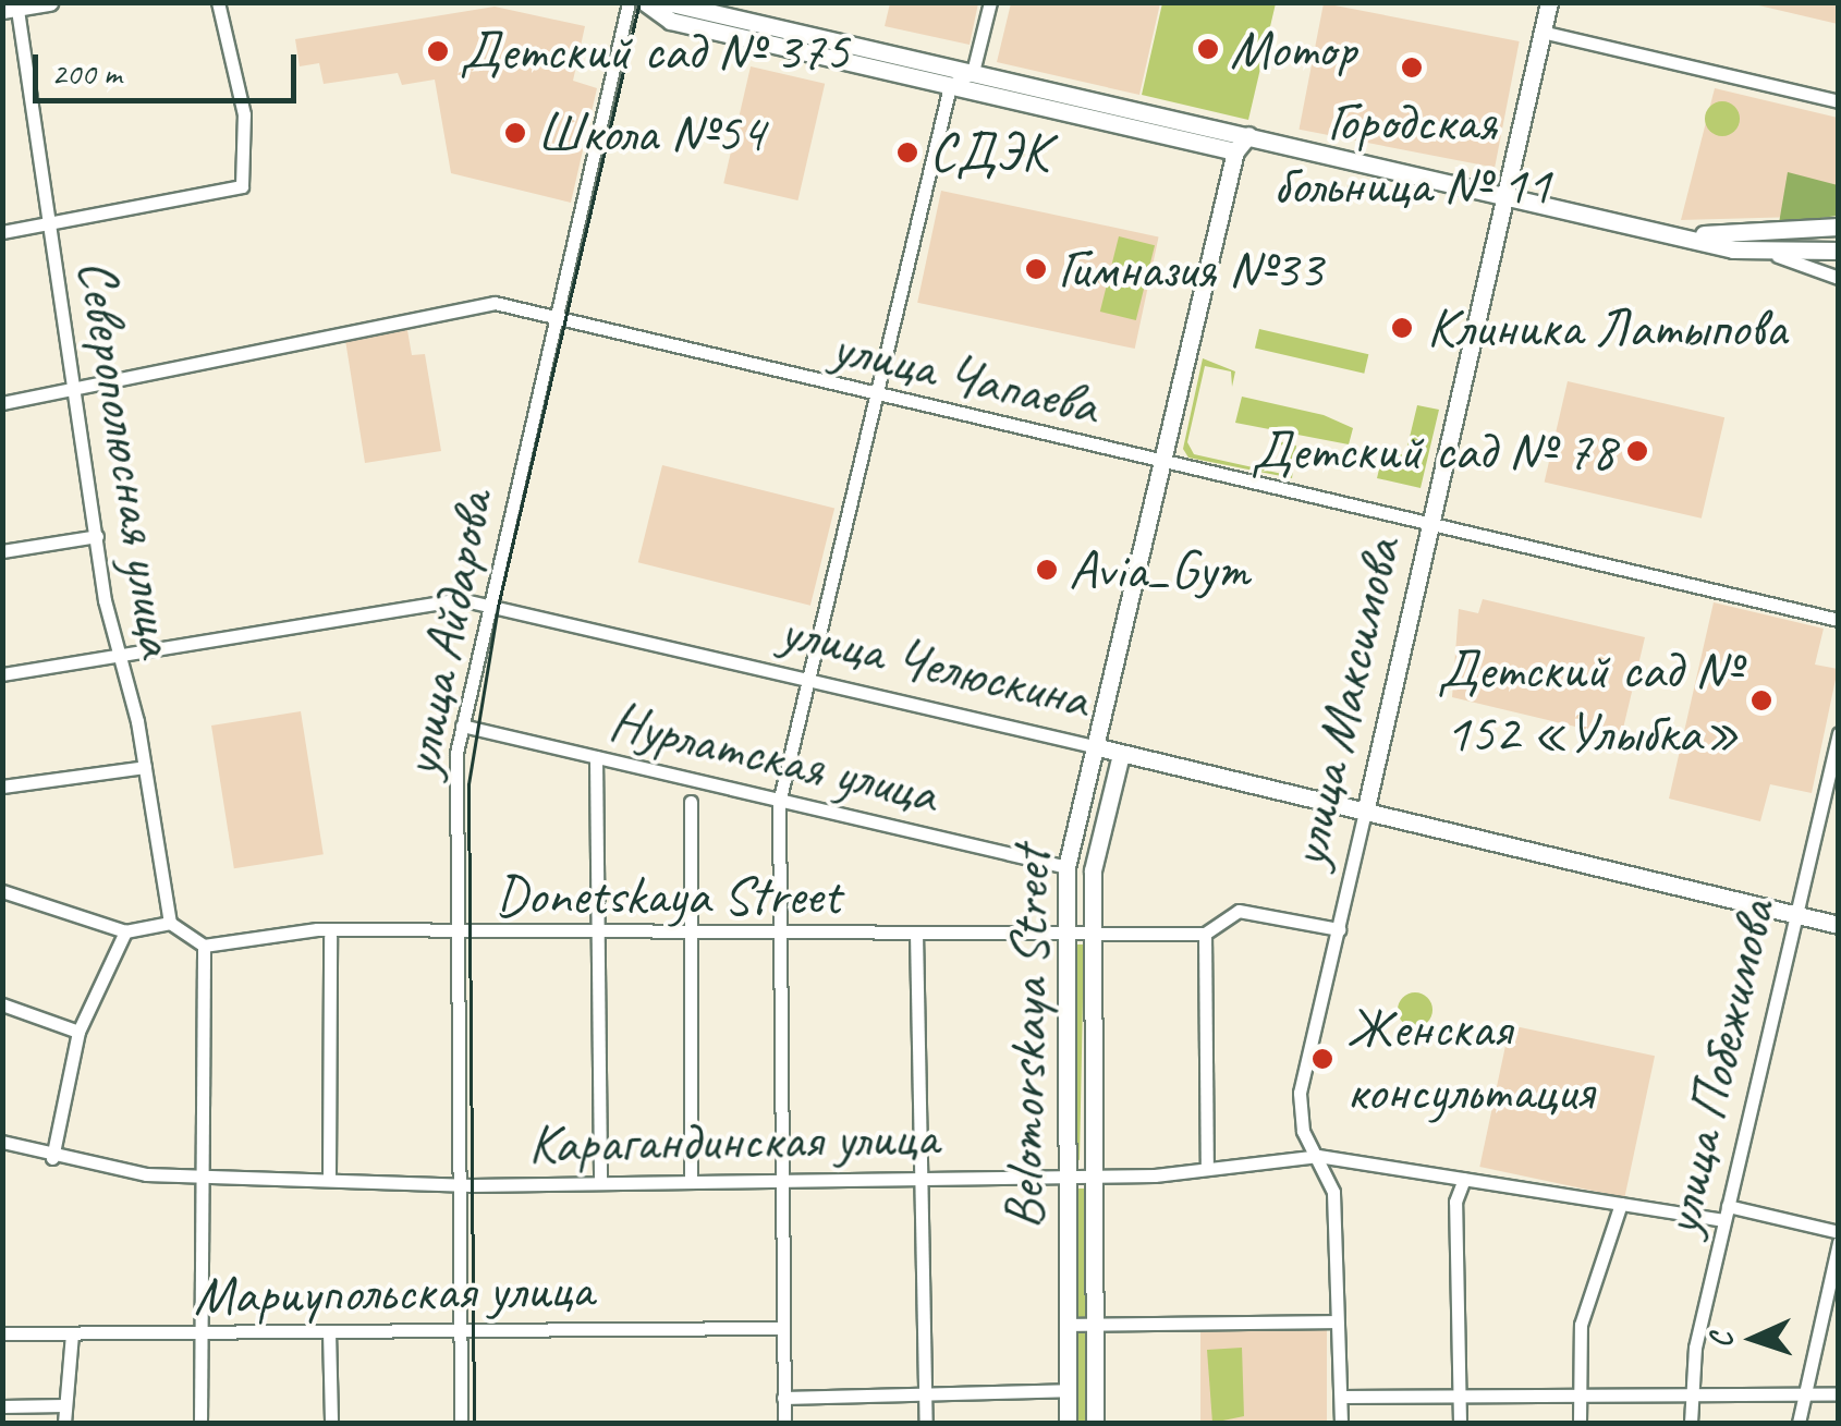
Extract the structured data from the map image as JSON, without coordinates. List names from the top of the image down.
{
  "streets": {
    "main road": ["улица Челюскина", "улица Максимова", "Belomorskaya Street"],
    "street": [
      "улица Чапаева",
      "Северополюсная улица",
      "улица Айдарова",
      "Нурлатская улица",
      "Donetskaya Street",
      "улица Побежимова",
      "Карагандинская улица",
      "Мариупольская улица"
    ]
  },
  "crossings": [
    ["улица Чапаева", "Северополюсная улица"],
    ["улица Чапаева", "улица Айдарова"],
    ["улица Чапаева", "улица Максимова"],
    ["улица Чапаева", "Belomorskaya Street"],
    ["Северополюсная улица", "улица Челюскина"],
    ["улица Айдарова", "улица Челюскина"],
    ["улица Айдарова", "Нурлатская улица"],
    ["улица Айдарова", "Donetskaya Street"],
    ["улица Айдарова", "Карагандинская улица"],
    ["улица Айдарова", "Мариупольская улица"],
    ["улица Челюскина", "улица Максимова"],
    ["улица Челюскина", "Belomorskaya Street"],
    ["улица Челюскина", "улица Побежимова"],
    ["улица Максимова", "Donetskaya Street"],
    ["улица Максимова", "Карагандинская улица"],
    ["Нурлатская улица", "Belomorskaya Street"],
    ["Donetskaya Street", "Belomorskaya Street"],
    ["Belomorskaya Street", "Карагандинская улица"],
    ["улица Побежимова", "Карагандинская улица"]
  ],
  "places": [
    "Мотор",
    "Детский сад № 375",
    "Городская больница № 11",
    "Школа №54",
    "СДЭК",
    "Гимназия №33",
    "Клиника Латыпова",
    "Детский сад № 78",
    "Avia_Gym",
    "Детский сад № 152 «Улыбка»",
    "Женская консультация"
  ],
  "scale_bar": "200 m",
  "north": "left"
}
